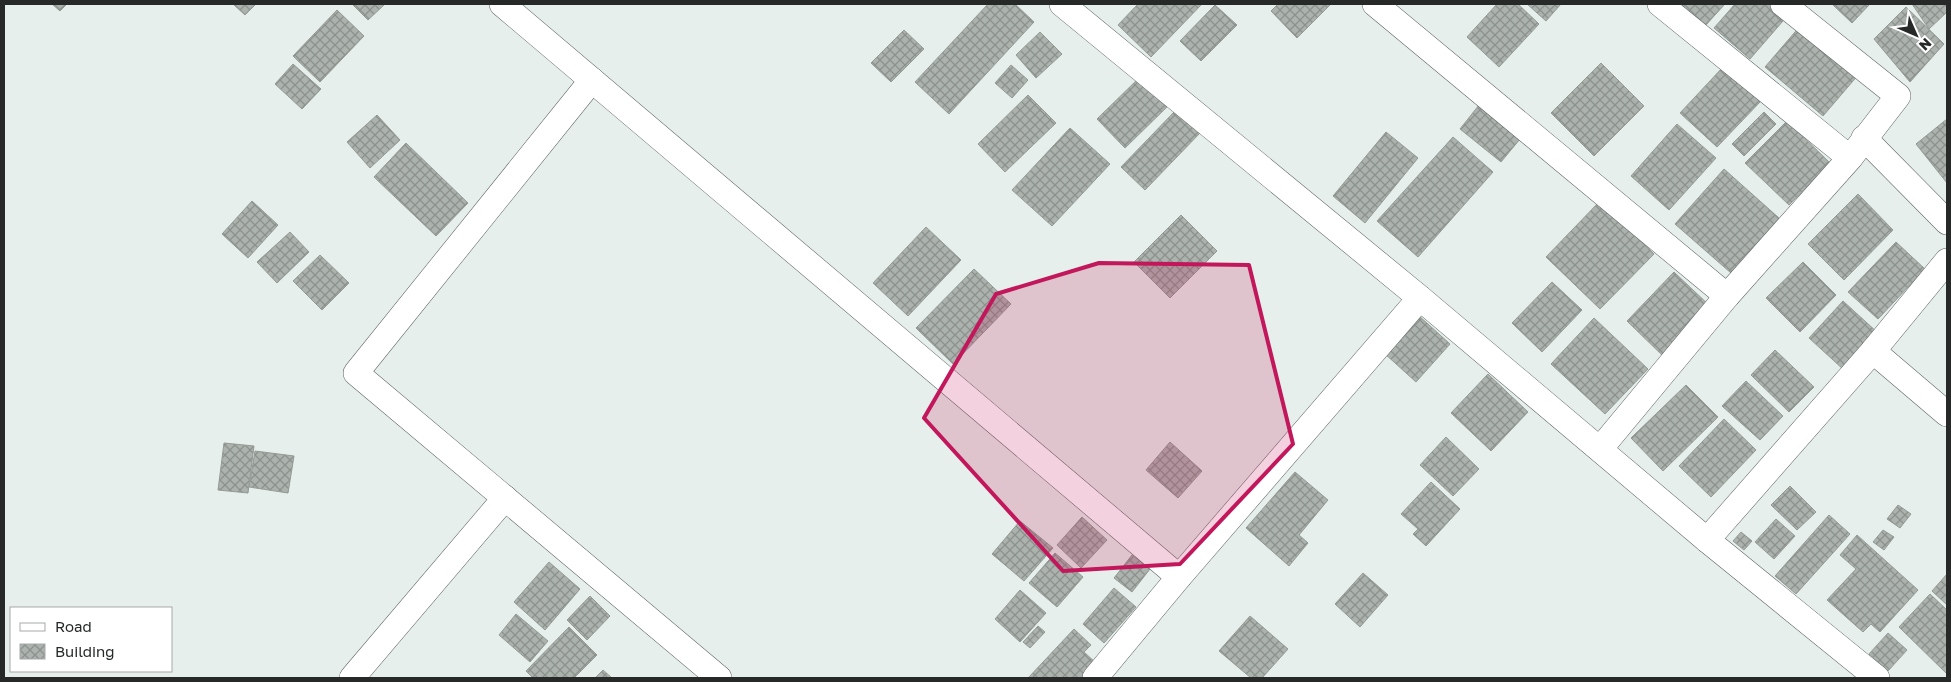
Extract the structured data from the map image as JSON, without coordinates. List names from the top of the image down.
{
  "legend": ["Road", "Building"],
  "north": "bottom right"
}
